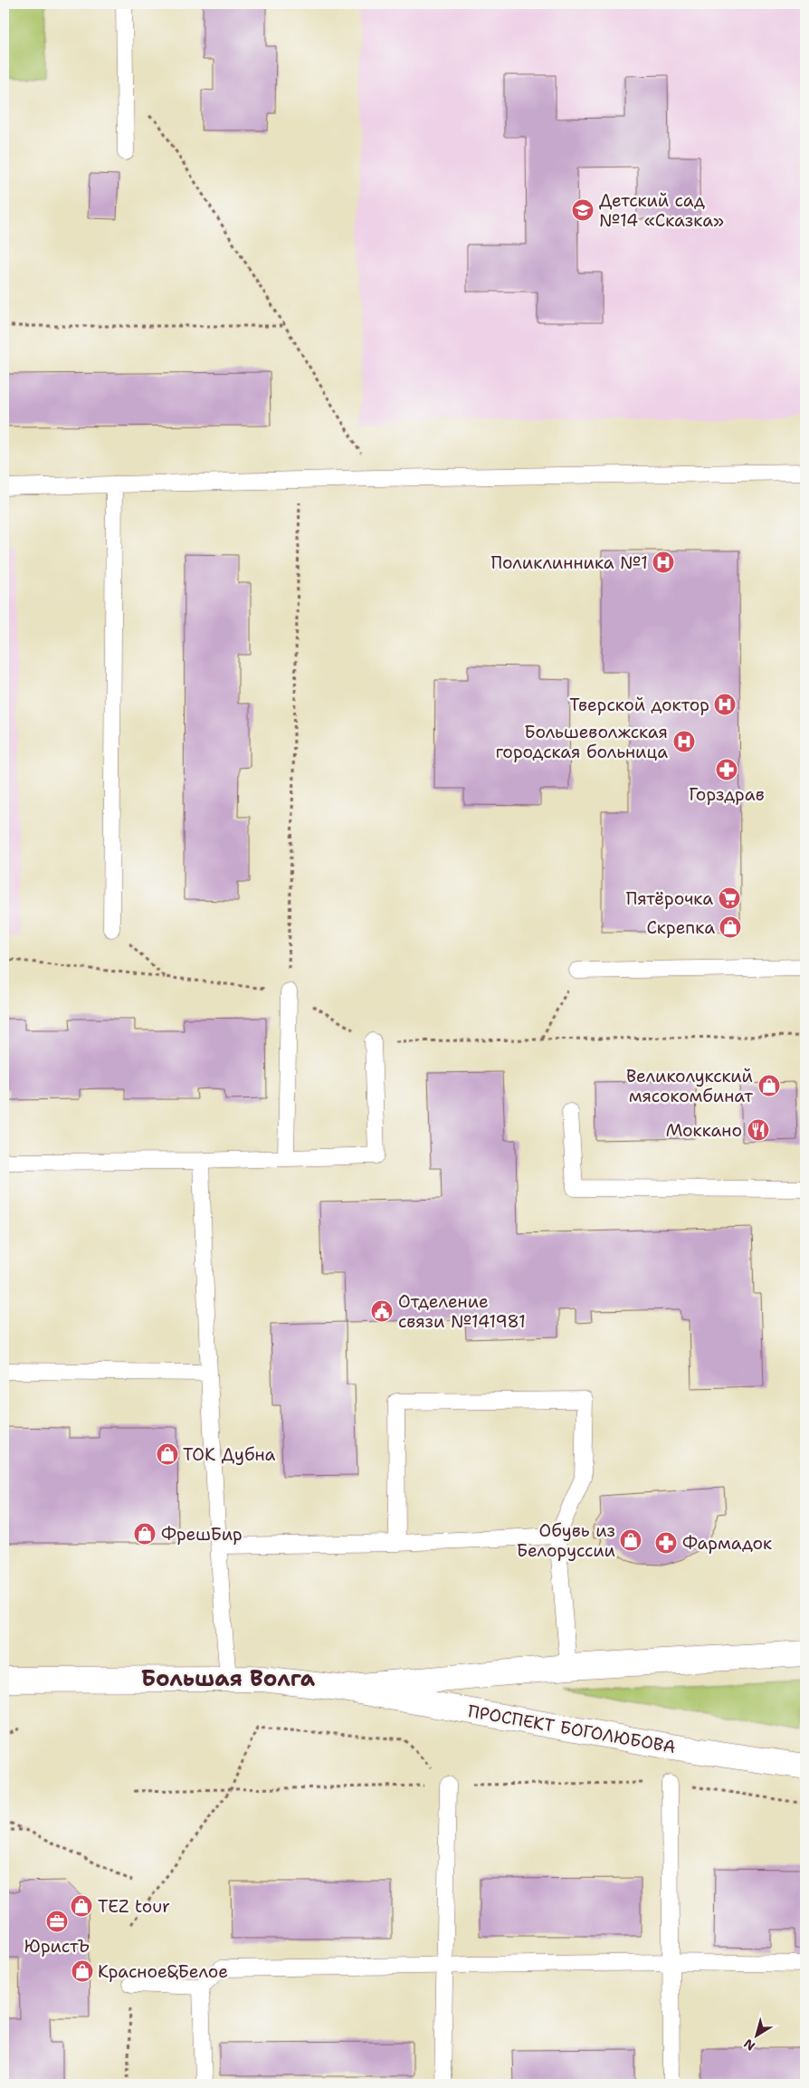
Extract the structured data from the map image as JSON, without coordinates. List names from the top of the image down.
{
  "streets": {
    "main road": ["ПРОСПЕКТ БОГОЛЮБОВА"]
  },
  "districts": ["Большая Волга"],
  "places": {
    "school or university": ["Детский сад №14 «Сказка»"],
    "hospital": ["Поликлинника №1", "Тверской доктор", "Большеволжская городская больница"],
    "pharmacy": ["Горздрав", "Фармадок"],
    "supermarket": ["Пятёрочка"],
    "shop": [
      "Скрепка",
      "Великолукский мясокомбинат",
      "ТОК Дубна",
      "ФрешБир",
      "Обувь из Белоруссии",
      "TEZ tour",
      "Красное&Белое"
    ],
    "restaurant": ["Моккано"],
    "public building": ["Отделение связи №141981"],
    "office": ["ЮристЪ"]
  },
  "north": "bottom left"
}
